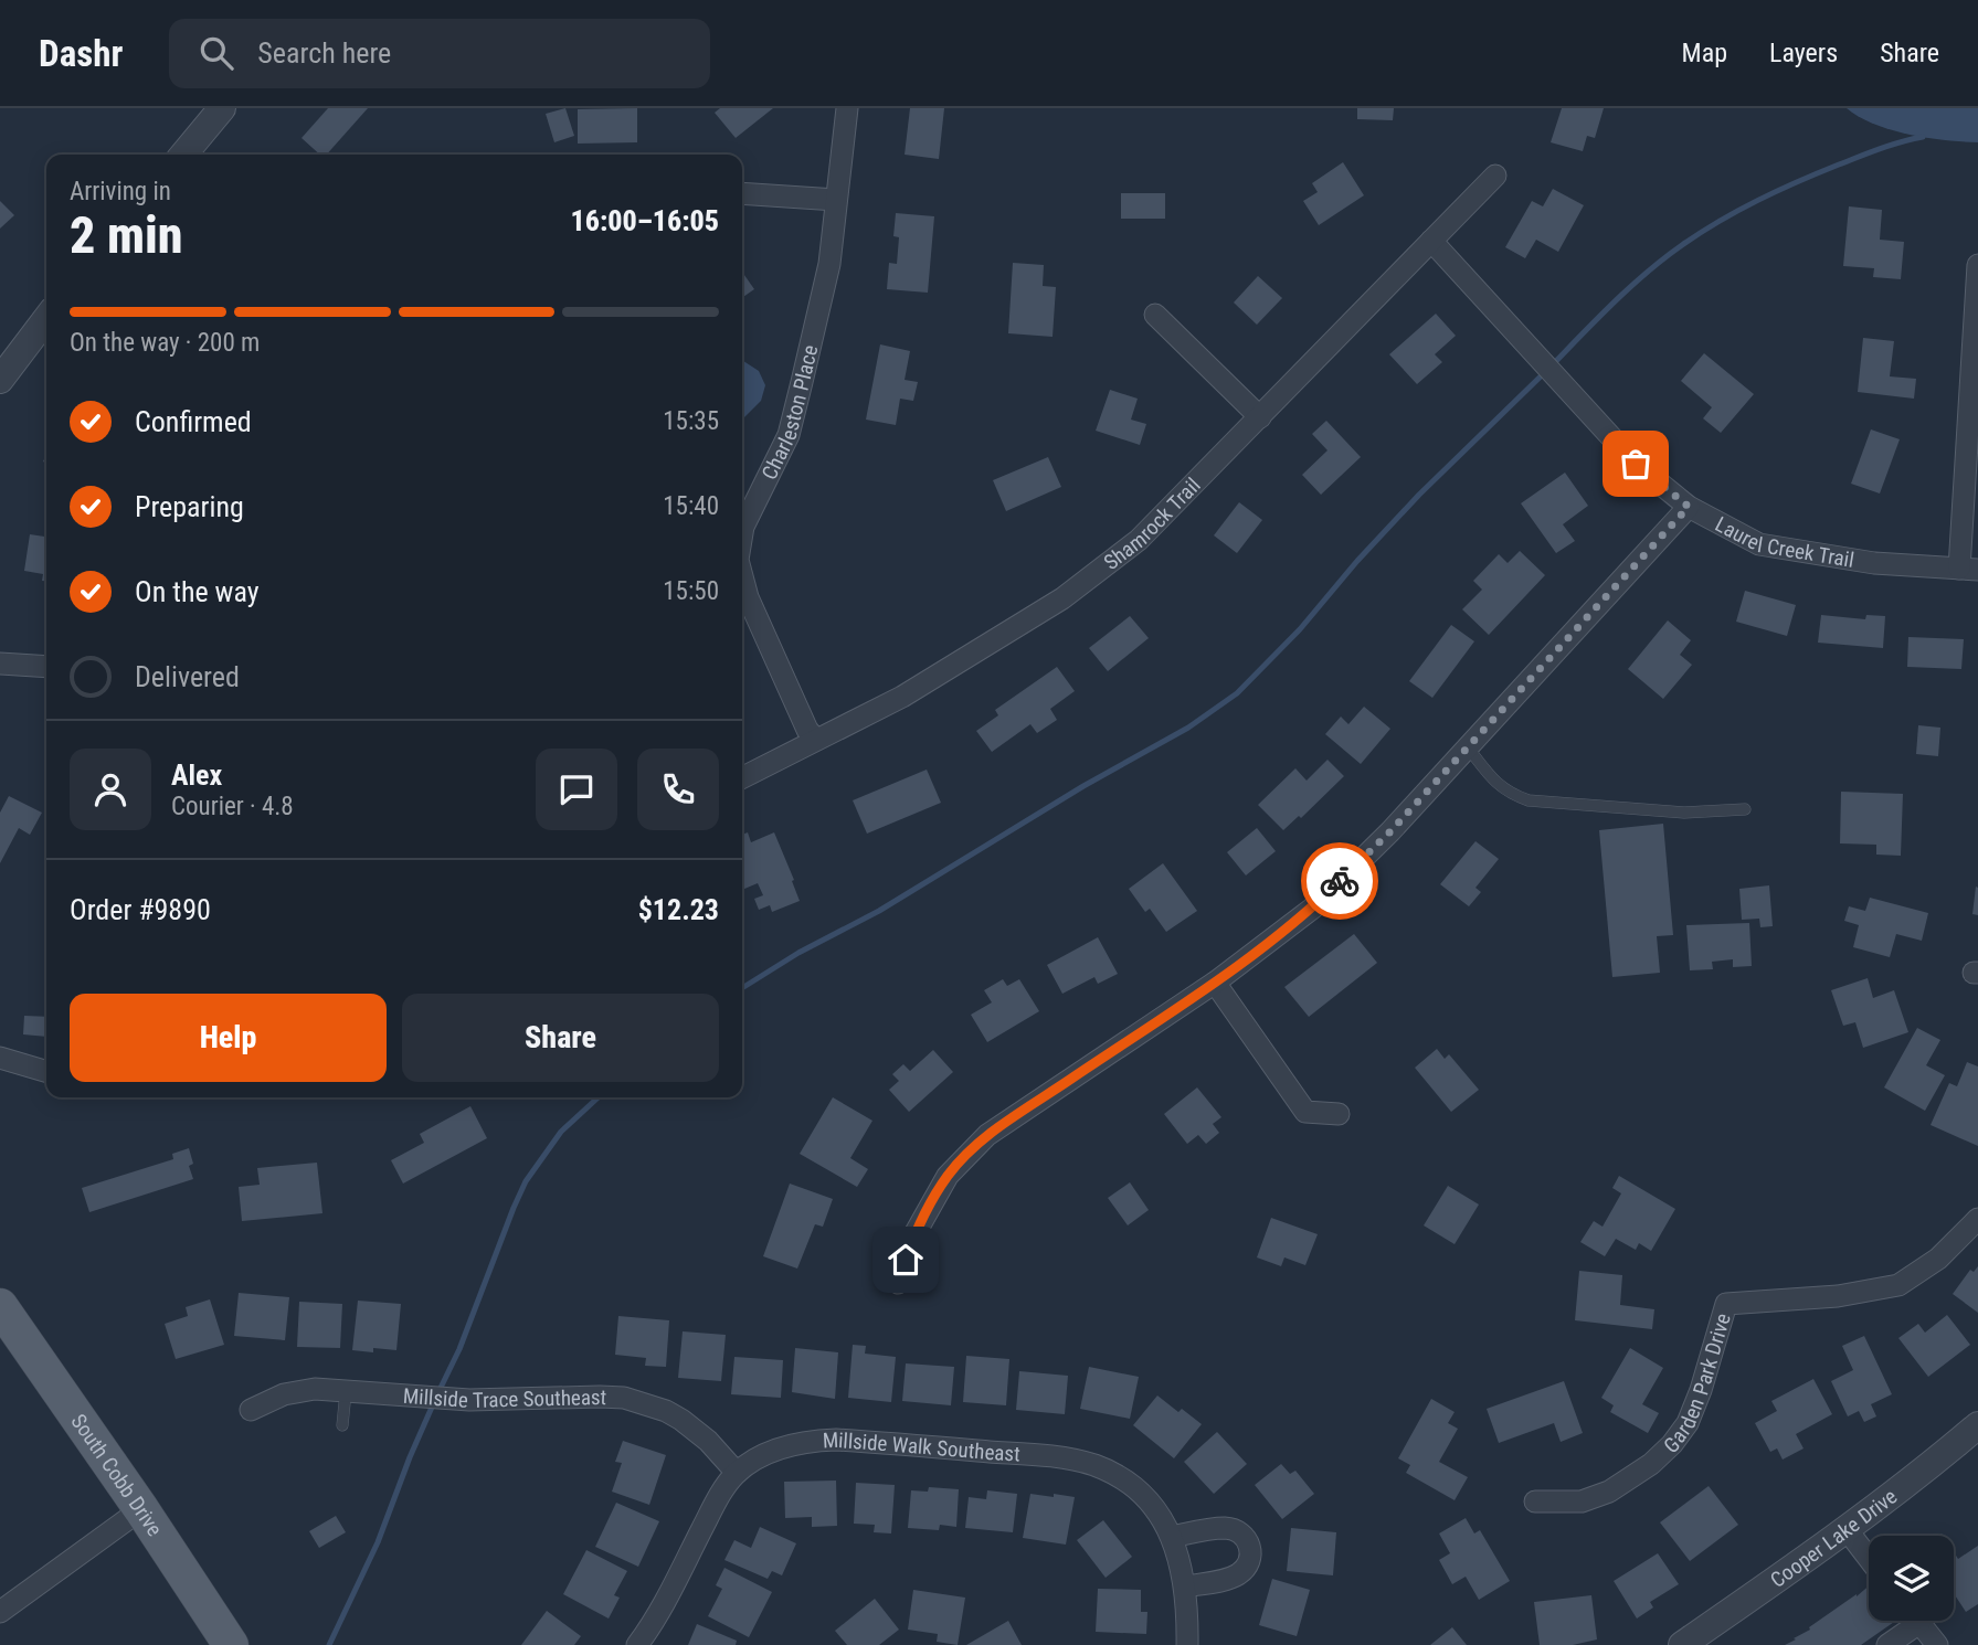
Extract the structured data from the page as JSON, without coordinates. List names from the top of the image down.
{
  "streets": {
    "main road": ["South Cobb Drive"],
    "street": [
      "Charleston Place",
      "Shamrock Trail",
      "Laurel Creek Trail",
      "Garden Park Drive",
      "Millside Trace Southeast",
      "Millside Walk Southeast",
      "Cooper Lake Drive"
    ]
  },
  "crossings": [
    ["Charleston Place", "Shamrock Trail"],
    ["Shamrock Trail", "Laurel Creek Trail"],
    ["Millside Trace Southeast", "Millside Walk Southeast"]
  ],
  "page": {
    "header": "Dashr",
    "search": "Search here",
    "nav": ["Map", "Layers", "Share"],
    "heading": ["2 min", "Arriving in", "16:00–16:05"],
    "panel": [
      "Alex",
      "Courier · 4.8",
      "Order #9890",
      "$12.23"
    ],
    "bar": "On the way · 200 m",
    "list": [
      ["Confirmed", "15:35"],
      ["Preparing", "15:40"],
      ["On the way", "15:50"],
      "Delivered"
    ],
    "buttons": ["Help", "Share"]
  }
}
